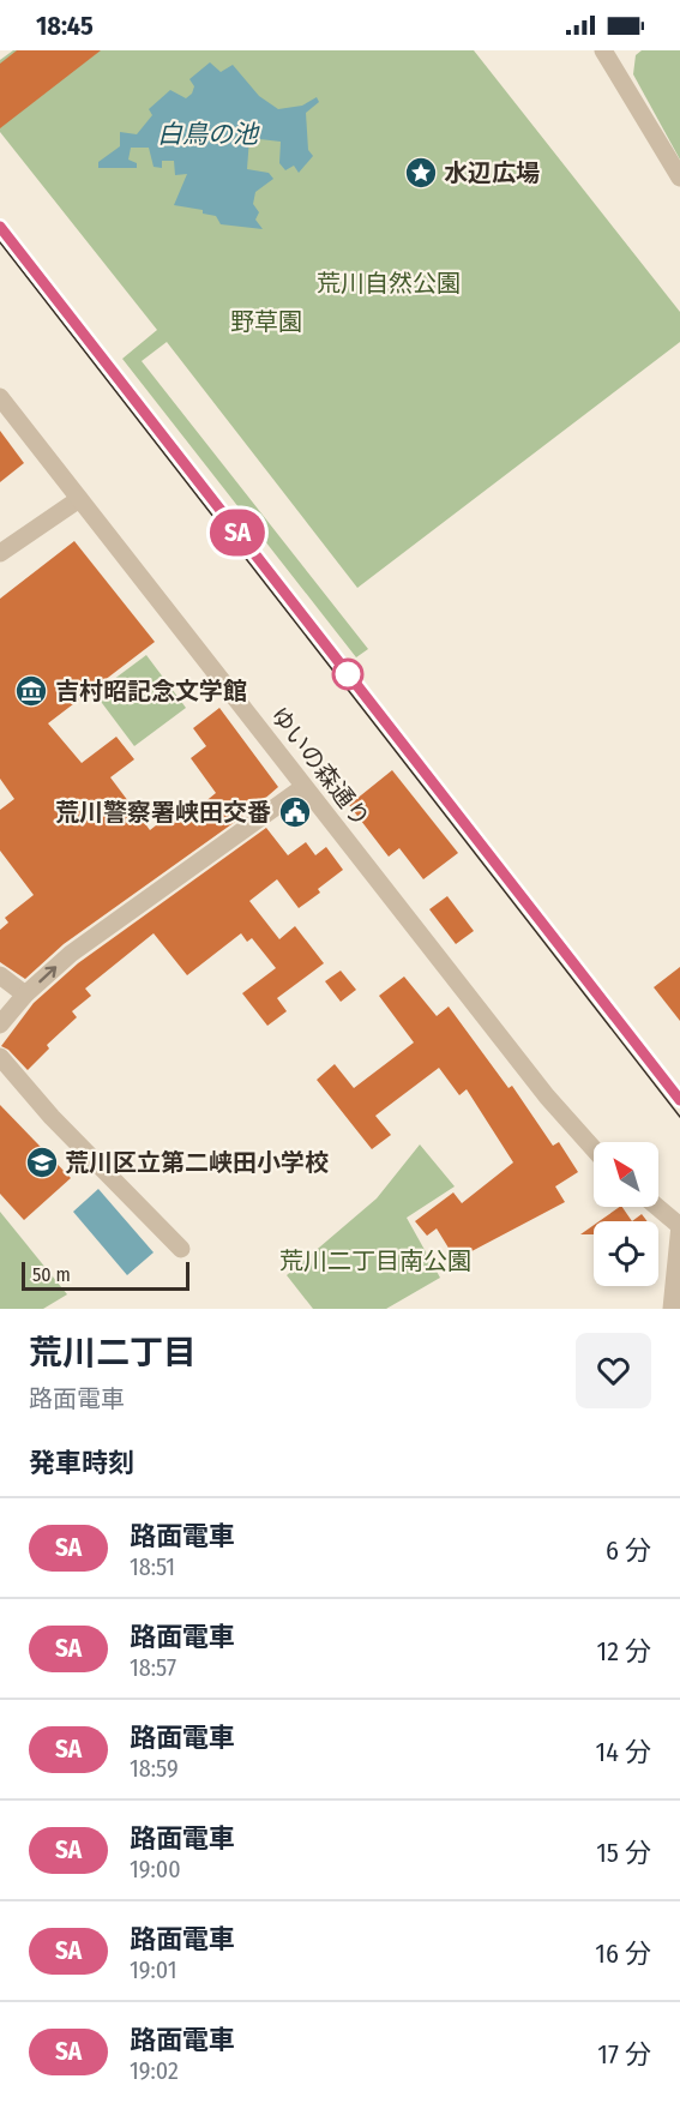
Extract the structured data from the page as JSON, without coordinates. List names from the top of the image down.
{
  "streets": {
    "street": ["ゆいの森通り"]
  },
  "water": ["白鳥の池"],
  "parks": ["荒川自然公園", "野草園", "荒川二丁目南公園"],
  "places": {
    "place": ["水辺広場"],
    "museum": ["吉村昭記念文学館"],
    "public building": ["荒川警察署峡田交番"],
    "school or university": ["荒川区立第二峡田小学校"]
  },
  "lines": ["tram line SA"],
  "scale_bar": "50 m",
  "north": "top left",
  "page": {
    "status": "18:45",
    "on_map": "SA",
    "scale": "50 m",
    "heading": [
      ["荒川二丁目", "路面電車"],
      "発車時刻"
    ],
    "list": [
      {
        "mark": "SA",
        "name": "路面電車",
        "note": "18:51",
        "value": "6 分"
      },
      {
        "mark": "SA",
        "name": "路面電車",
        "note": "18:57",
        "value": "12 分"
      },
      {
        "mark": "SA",
        "name": "路面電車",
        "note": "18:59",
        "value": "14 分"
      },
      {
        "mark": "SA",
        "name": "路面電車",
        "note": "19:00",
        "value": "15 分"
      },
      {
        "mark": "SA",
        "name": "路面電車",
        "note": "19:01",
        "value": "16 分"
      },
      {
        "mark": "SA",
        "name": "路面電車",
        "note": "19:02",
        "value": "17 分"
      }
    ]
  }
}
